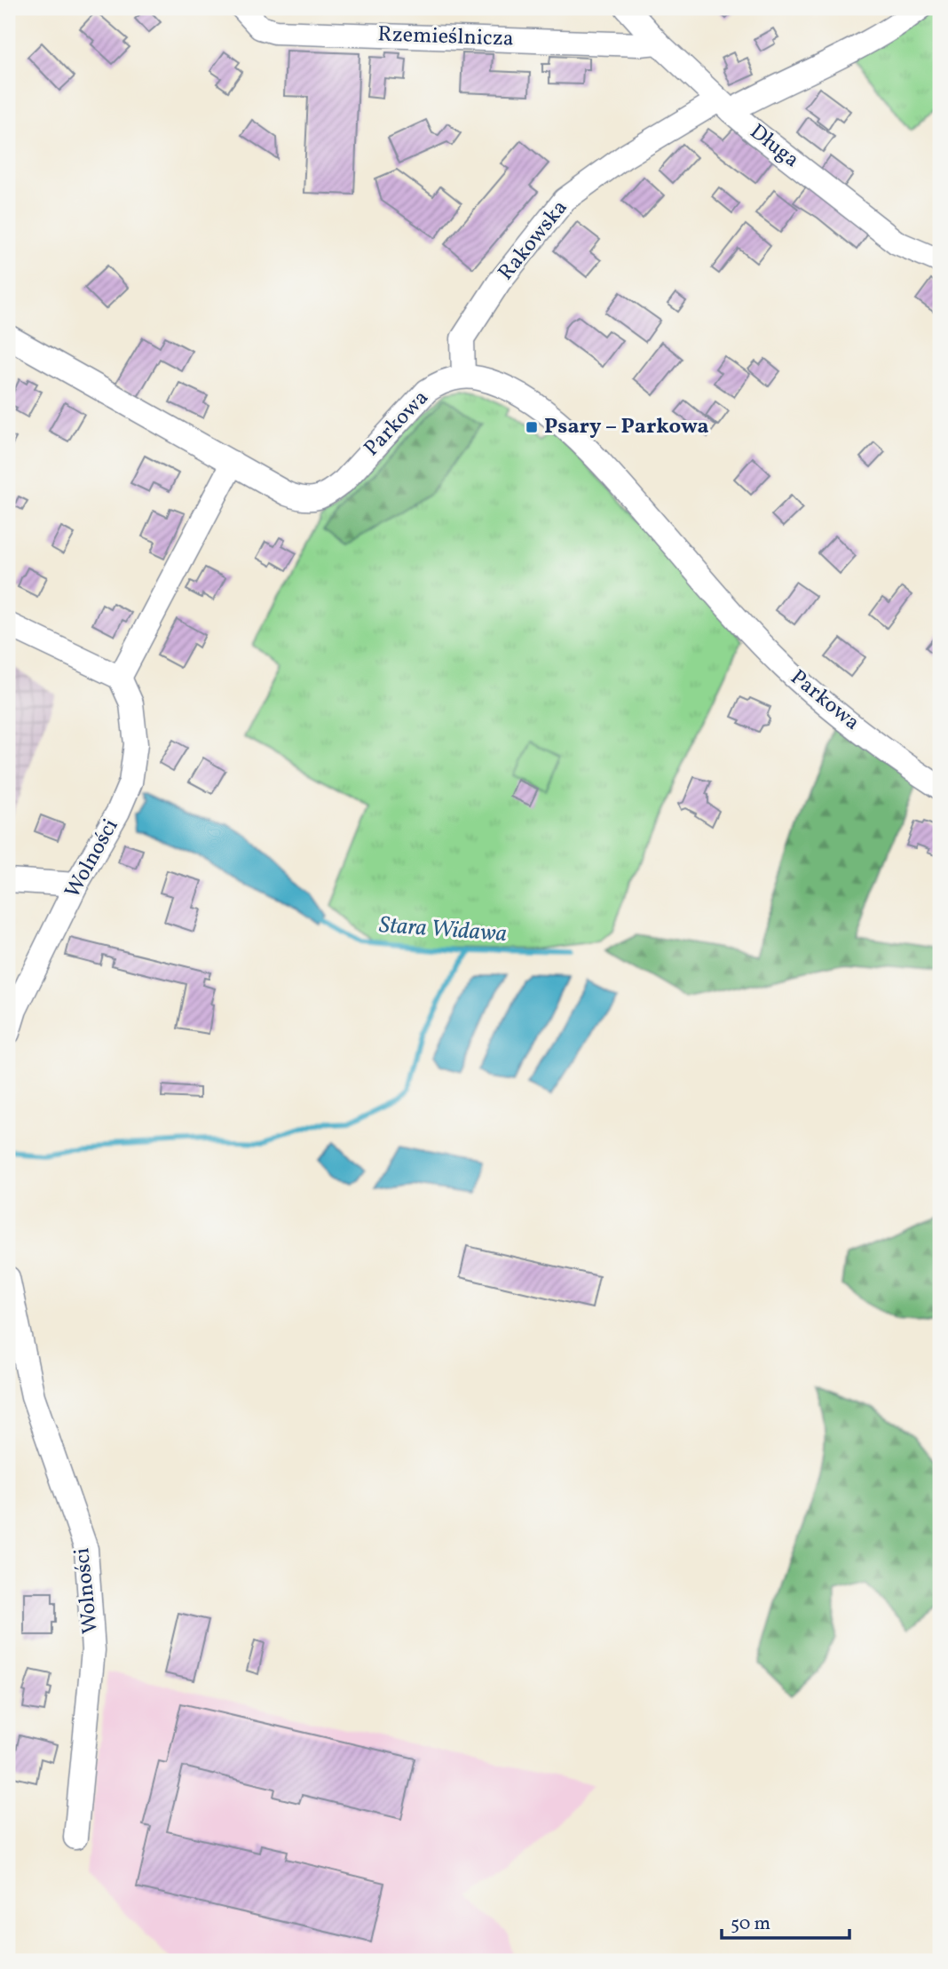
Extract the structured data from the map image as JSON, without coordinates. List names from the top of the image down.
{
  "streets": {
    "street": [
      "Rzemieślnicza",
      "Długa",
      "Rakowska",
      "Parkowa",
      "Wolności"
    ]
  },
  "crossings": [
    ["Rzemieślnicza", "Długa"],
    ["Długa", "Rakowska"],
    ["Rakowska", "Parkowa"]
  ],
  "water": ["Stara Widawa"],
  "places": {
    "transit": ["Psary – Parkowa"]
  },
  "scale_bar": "50 m"
}
